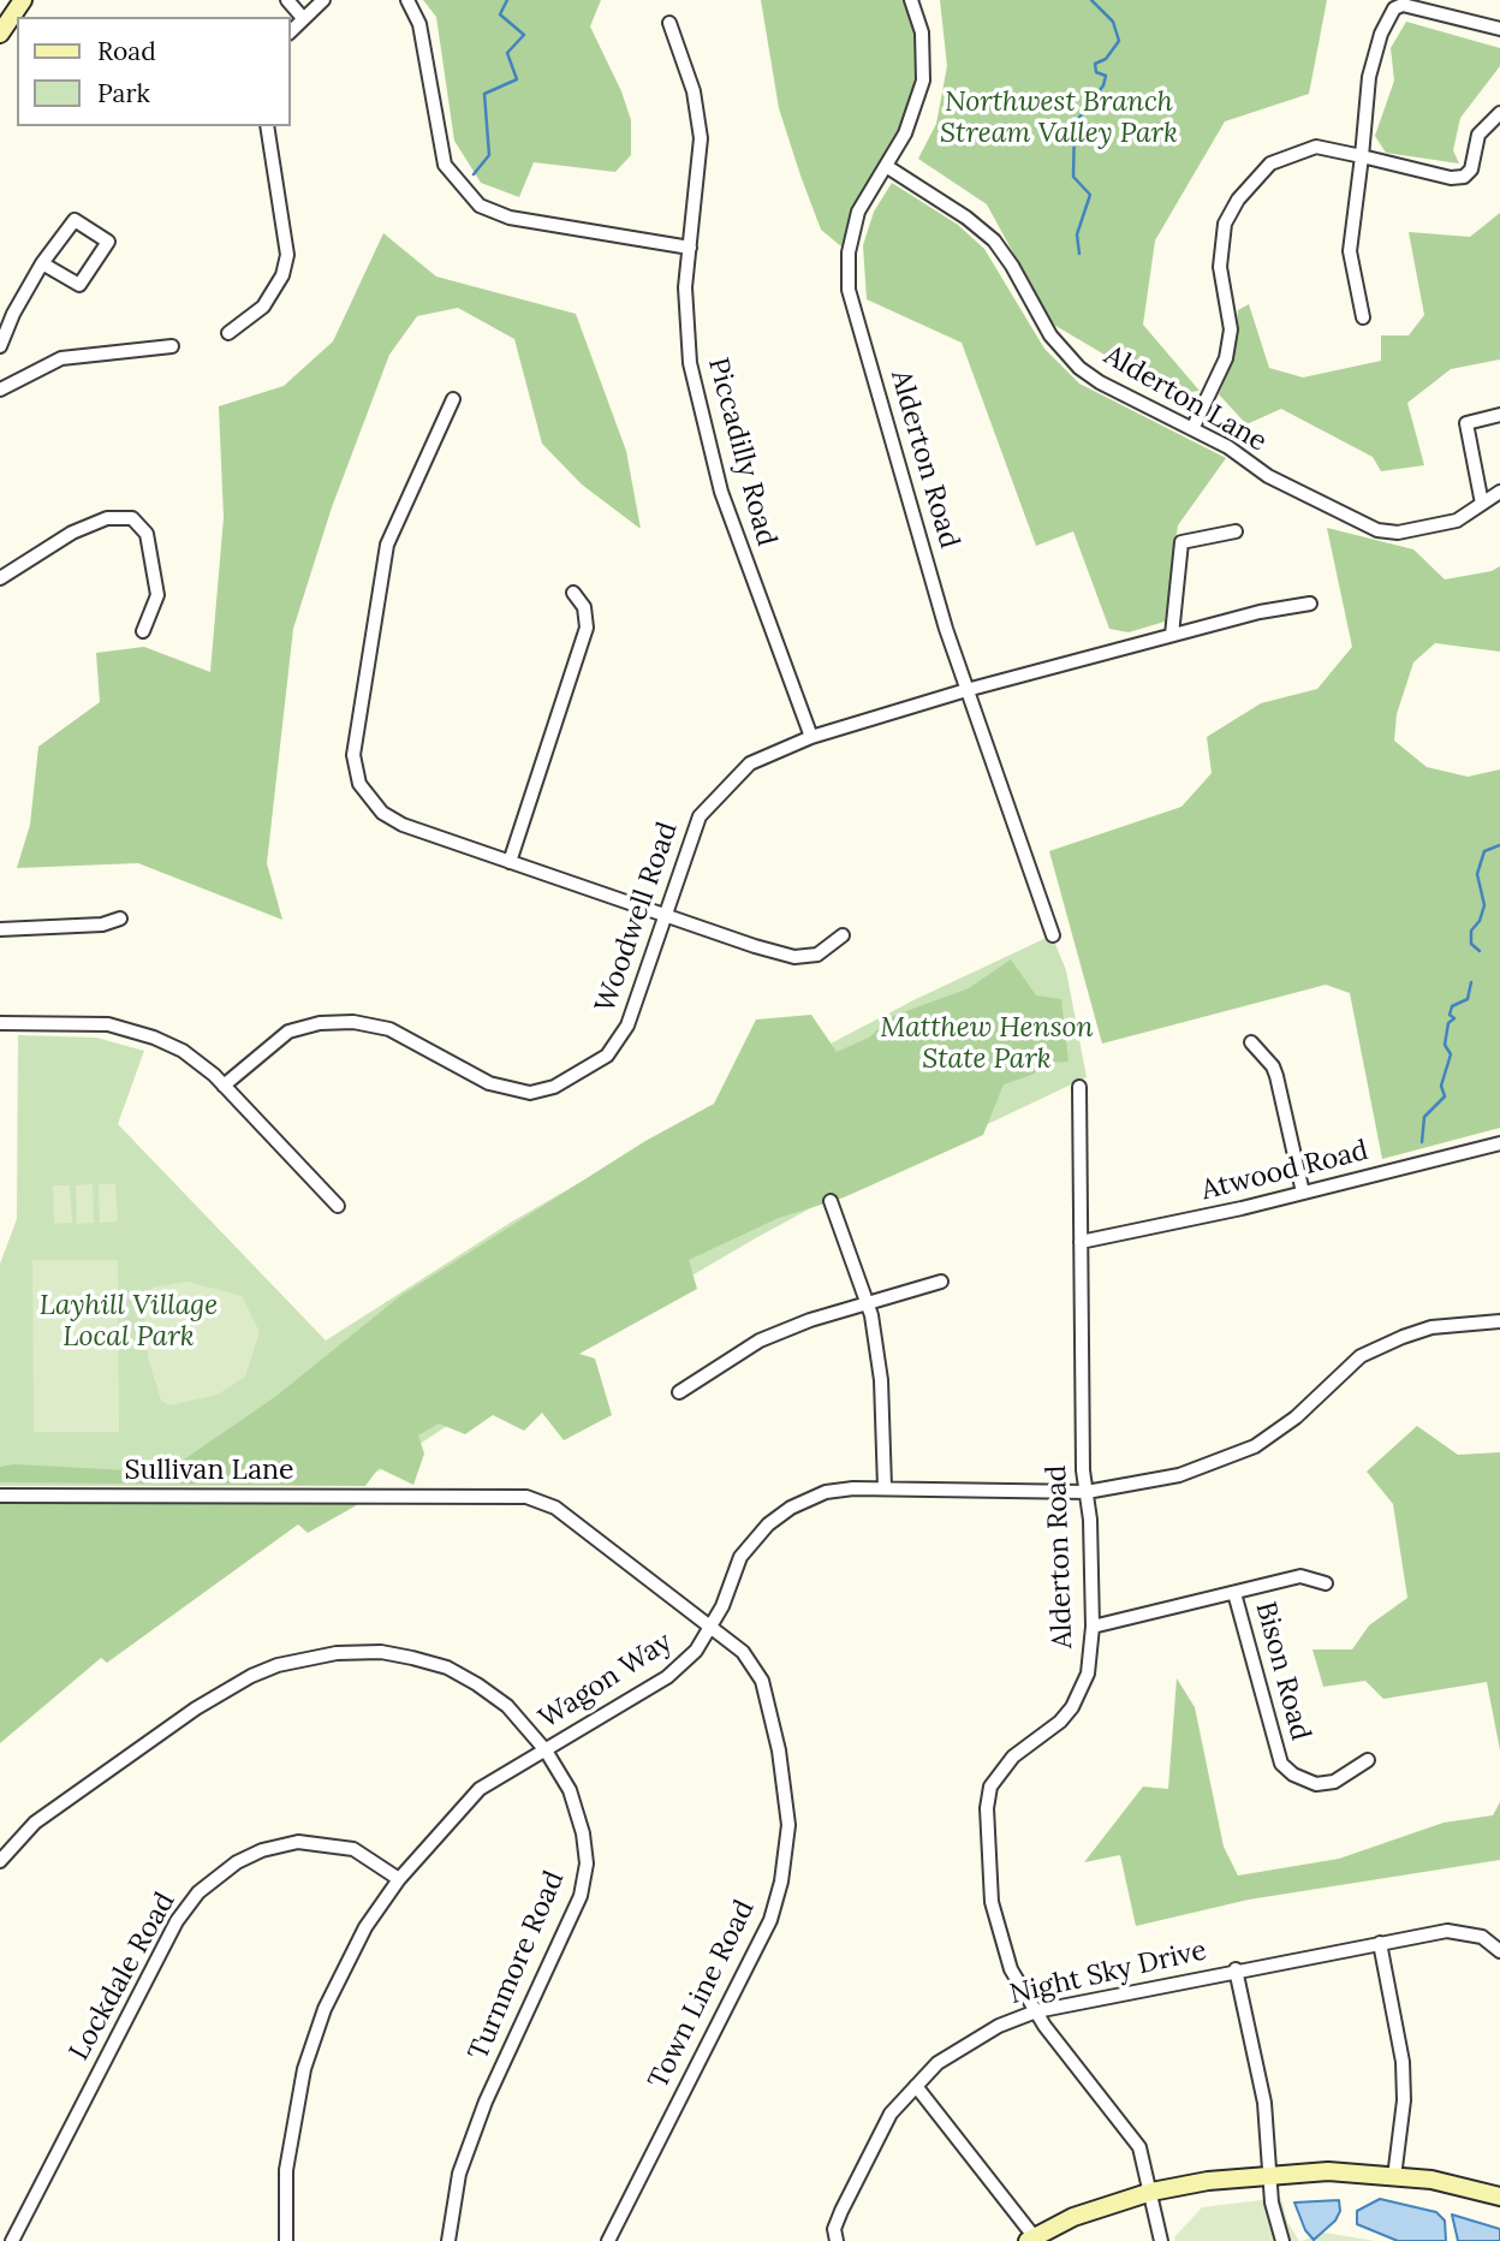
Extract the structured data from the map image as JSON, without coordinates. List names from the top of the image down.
{
  "streets": {
    "street": [
      "Alderton Lane",
      "Piccadilly Road",
      "Alderton Road",
      "Woodwell Road",
      "Atwood Road",
      "Sullivan Lane",
      "Bison Road",
      "Wagon Way",
      "Turnmore Road",
      "Night Sky Drive",
      "Lockdale Road",
      "Town Line Road"
    ]
  },
  "crossings": [
    ["Alderton Lane", "Alderton Road"],
    ["Piccadilly Road", "Woodwell Road"],
    ["Alderton Road", "Woodwell Road"],
    ["Alderton Road", "Atwood Road"],
    ["Alderton Road", "Wagon Way"],
    ["Alderton Road", "Night Sky Drive"],
    ["Sullivan Lane", "Wagon Way"],
    ["Sullivan Lane", "Town Line Road"],
    ["Wagon Way", "Turnmore Road"],
    ["Wagon Way", "Lockdale Road"],
    ["Wagon Way", "Town Line Road"]
  ],
  "parks": ["Northwest Branch Stream Valley Park", "Matthew Henson State Park", "Layhill Village Local Park"],
  "legend": ["Road", "Park"]
}
